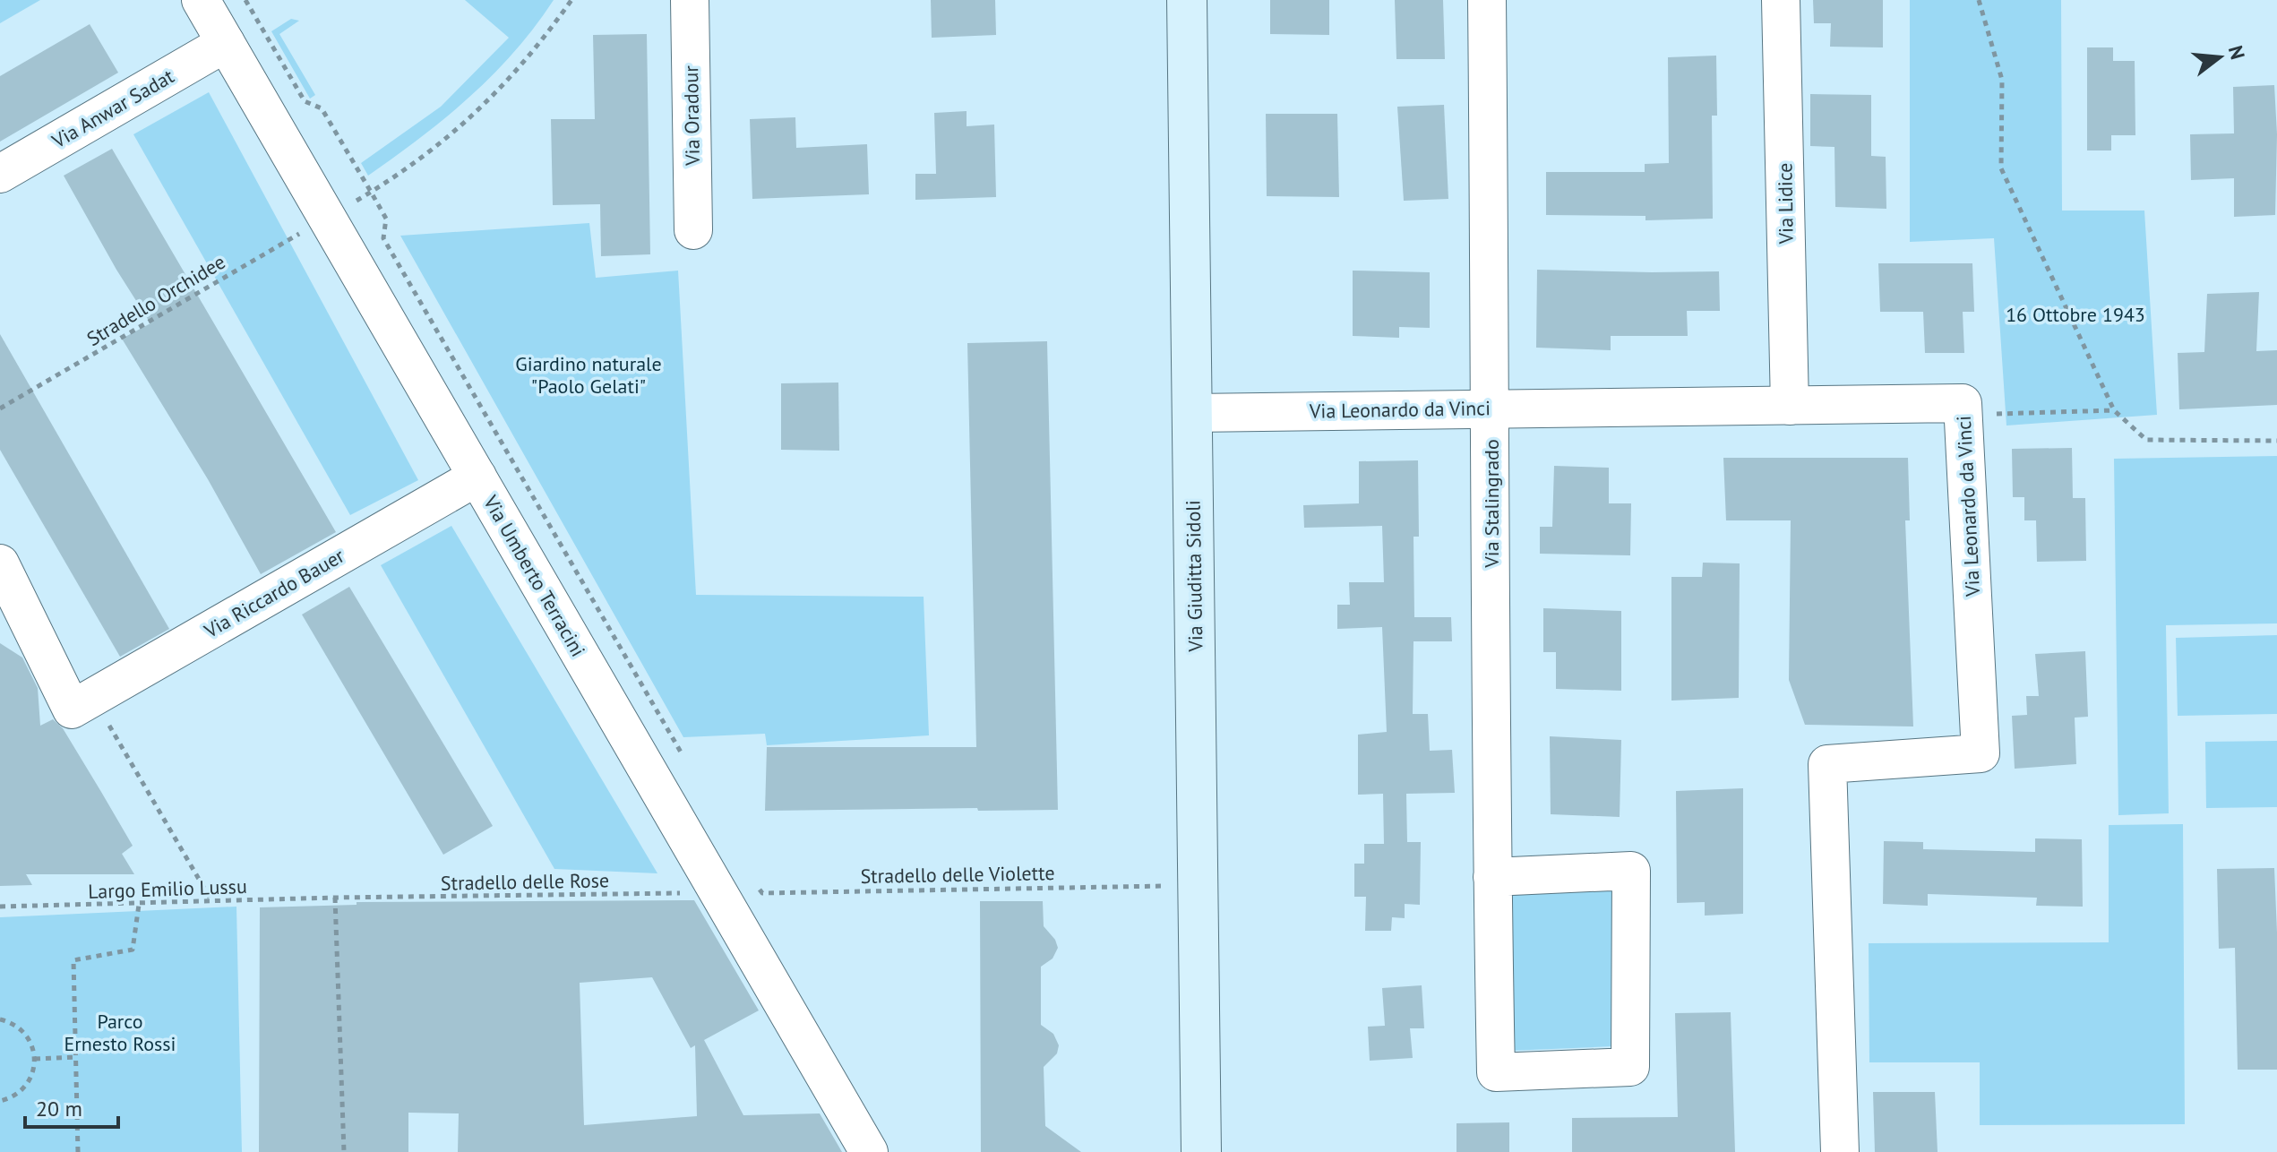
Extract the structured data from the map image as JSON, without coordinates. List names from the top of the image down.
{
  "streets": {
    "street": [
      "Via Anwar Sadat",
      "Via Oradour",
      "Via Lidice",
      "Via Leonardo da Vinci",
      "Via Stalingrado",
      "Via Umberto Terracini",
      "Via Giuditta Sidoli",
      "Via Riccardo Bauer"
    ],
    "path": [
      "Stradello Orchidee",
      "Stradello delle Violette",
      "Stradello delle Rose",
      "Largo Emilio Lussu"
    ]
  },
  "crossings": [
    ["Via Anwar Sadat", "Via Umberto Terracini"],
    ["Via Lidice", "Via Leonardo da Vinci"],
    ["Stradello Orchidee", "Via Umberto Terracini"],
    ["Via Leonardo da Vinci", "Via Stalingrado"],
    ["Via Leonardo da Vinci", "Via Giuditta Sidoli"],
    ["Via Umberto Terracini", "Via Riccardo Bauer"],
    ["Via Umberto Terracini", "Stradello delle Rose"],
    ["Via Giuditta Sidoli", "Stradello delle Violette"],
    ["Stradello delle Rose", "Largo Emilio Lussu"]
  ],
  "parks": ["16 Ottobre 1943", "Giardino naturale \"Paolo Gelati\"", "Parco Ernesto Rossi"],
  "scale_bar": "20 m",
  "north": "right"
}
